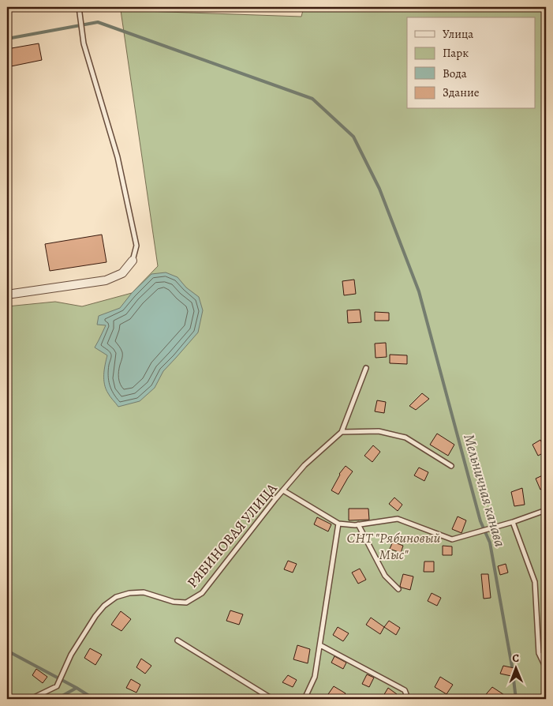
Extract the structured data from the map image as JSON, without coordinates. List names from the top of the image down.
{
  "streets": {
    "lane": ["РЯБИНОВАЯ УЛИЦА"]
  },
  "water": ["Мельничная канава"],
  "parks": ["СНТ \"Рябиновый Мыс\""],
  "legend": [
    "Улица",
    "Парк",
    "Вода",
    "Здание"
  ],
  "north": "top"
}
